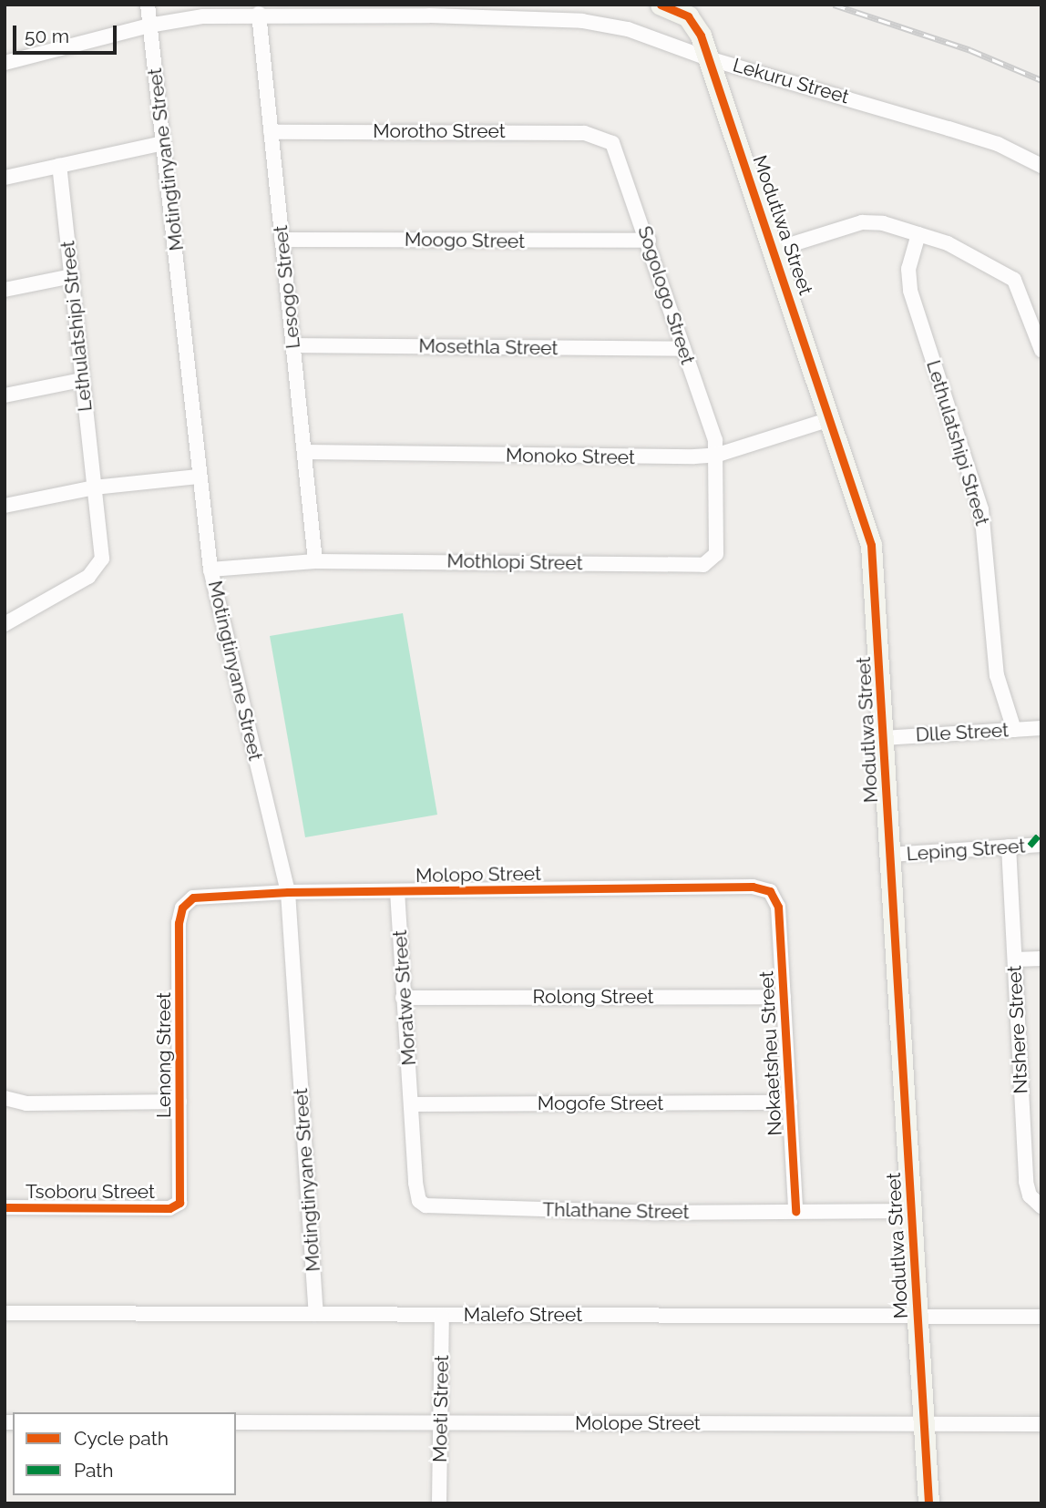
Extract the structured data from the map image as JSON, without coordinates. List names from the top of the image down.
{
  "streets": {
    "street": [
      "Lekuru Street",
      "Morotho Street",
      "Motingtinyane Street",
      "Modutlwa Street",
      "Moogo Street",
      "Lesogo Street",
      "Sogologo Street",
      "Lethulatshipi Street",
      "Mosethla Street",
      "Monoko Street",
      "Mothlopi Street",
      "Dlle Street",
      "Leping Street",
      "Molopo Street",
      "Rolong Street",
      "Moratwe Street",
      "Ntshere Street",
      "Nokaetsheu Street",
      "Lenong Street",
      "Mogofe Street",
      "Tsoboru Street",
      "Thlathane Street",
      "Malefo Street",
      "Moeti Street",
      "Molope Street"
    ]
  },
  "crossings": [
    ["Lekuru Street", "Motingtinyane Street"],
    ["Lekuru Street", "Modutlwa Street"],
    ["Lekuru Street", "Lesogo Street"],
    ["Morotho Street", "Lesogo Street"],
    ["Morotho Street", "Sogologo Street"],
    ["Motingtinyane Street", "Mothlopi Street"],
    ["Motingtinyane Street", "Molopo Street"],
    ["Motingtinyane Street", "Malefo Street"],
    ["Modutlwa Street", "Monoko Street"],
    ["Modutlwa Street", "Dlle Street"],
    ["Modutlwa Street", "Leping Street"],
    ["Modutlwa Street", "Thlathane Street"],
    ["Modutlwa Street", "Malefo Street"],
    ["Modutlwa Street", "Molope Street"],
    ["Moogo Street", "Lesogo Street"],
    ["Moogo Street", "Sogologo Street"],
    ["Lesogo Street", "Mosethla Street"],
    ["Lesogo Street", "Monoko Street"],
    ["Lesogo Street", "Mothlopi Street"],
    ["Sogologo Street", "Mosethla Street"],
    ["Sogologo Street", "Monoko Street"],
    ["Sogologo Street", "Mothlopi Street"],
    ["Lethulatshipi Street", "Dlle Street"],
    ["Monoko Street", "Mothlopi Street"],
    ["Leping Street", "Ntshere Street"],
    ["Molopo Street", "Moratwe Street"],
    ["Molopo Street", "Nokaetsheu Street"],
    ["Molopo Street", "Lenong Street"],
    ["Rolong Street", "Moratwe Street"],
    ["Rolong Street", "Nokaetsheu Street"],
    ["Moratwe Street", "Mogofe Street"],
    ["Moratwe Street", "Thlathane Street"],
    ["Nokaetsheu Street", "Mogofe Street"],
    ["Nokaetsheu Street", "Thlathane Street"],
    ["Lenong Street", "Tsoboru Street"],
    ["Mogofe Street", "Thlathane Street"],
    ["Malefo Street", "Moeti Street"],
    ["Moeti Street", "Molope Street"]
  ],
  "legend": ["Cycle path", "Path"],
  "scale_bar": "50 m"
}
